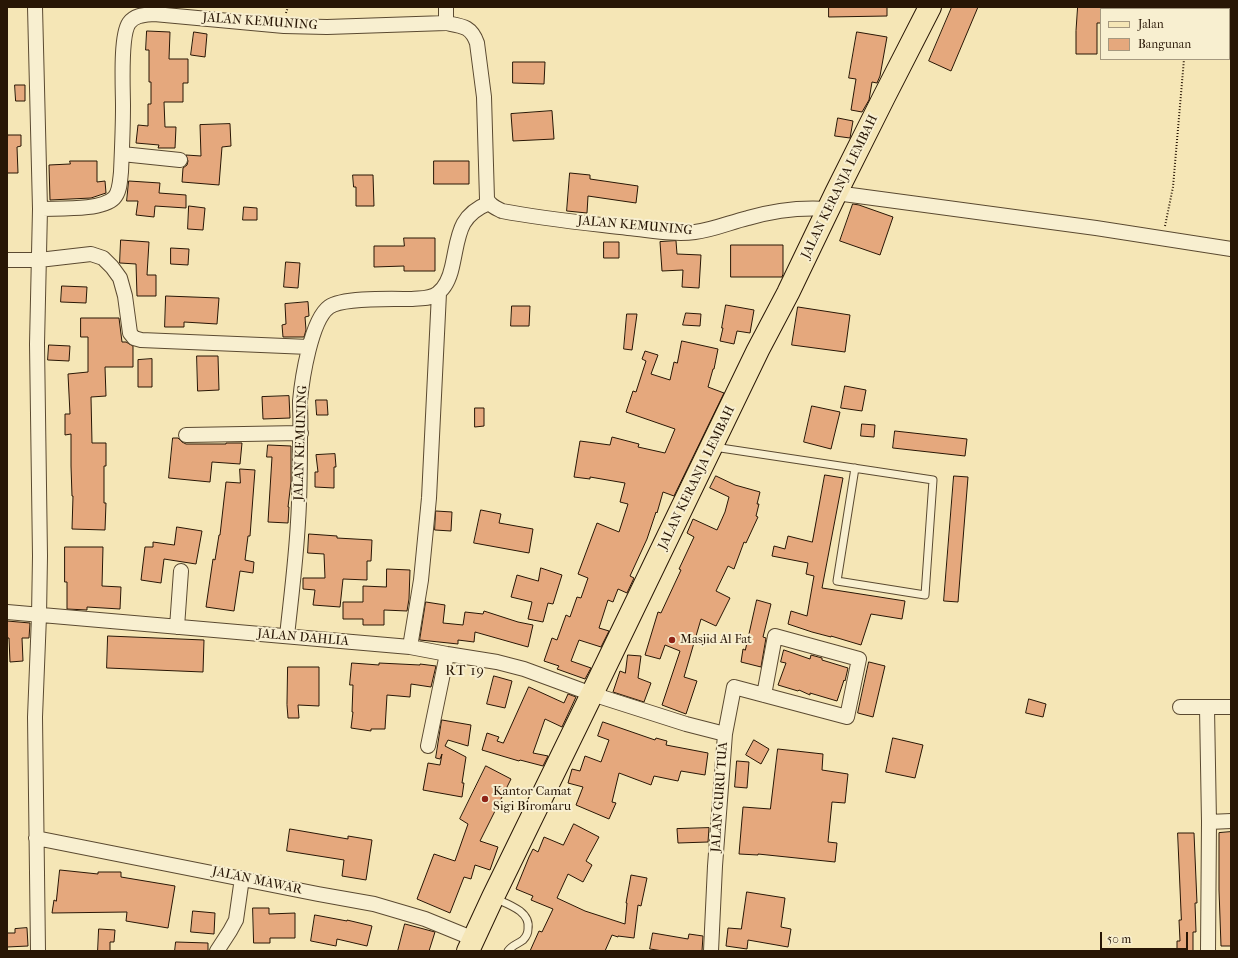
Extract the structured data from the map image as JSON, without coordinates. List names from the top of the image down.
{
  "streets": {
    "main road": ["JALAN KERANJA LEMBAH"],
    "street": [
      "JALAN KEMUNING",
      "JALAN DAHLIA",
      "JALAN GURU TUA",
      "JALAN MAWAR"
    ]
  },
  "crossings": [
    ["JALAN KEMUNING", "JALAN KERANJA LEMBAH"],
    ["JALAN KEMUNING", "JALAN DAHLIA"],
    ["JALAN KERANJA LEMBAH", "JALAN DAHLIA"],
    ["JALAN KERANJA LEMBAH", "JALAN GURU TUA"],
    ["JALAN KERANJA LEMBAH", "JALAN MAWAR"],
    ["JALAN DAHLIA", "JALAN GURU TUA"]
  ],
  "districts": ["RT 19"],
  "places": ["Masjid Al Fat", "Kantor Camat Sigi Biromaru"],
  "legend": ["Jalan", "Bangunan"],
  "scale_bar": "50 m"
}
